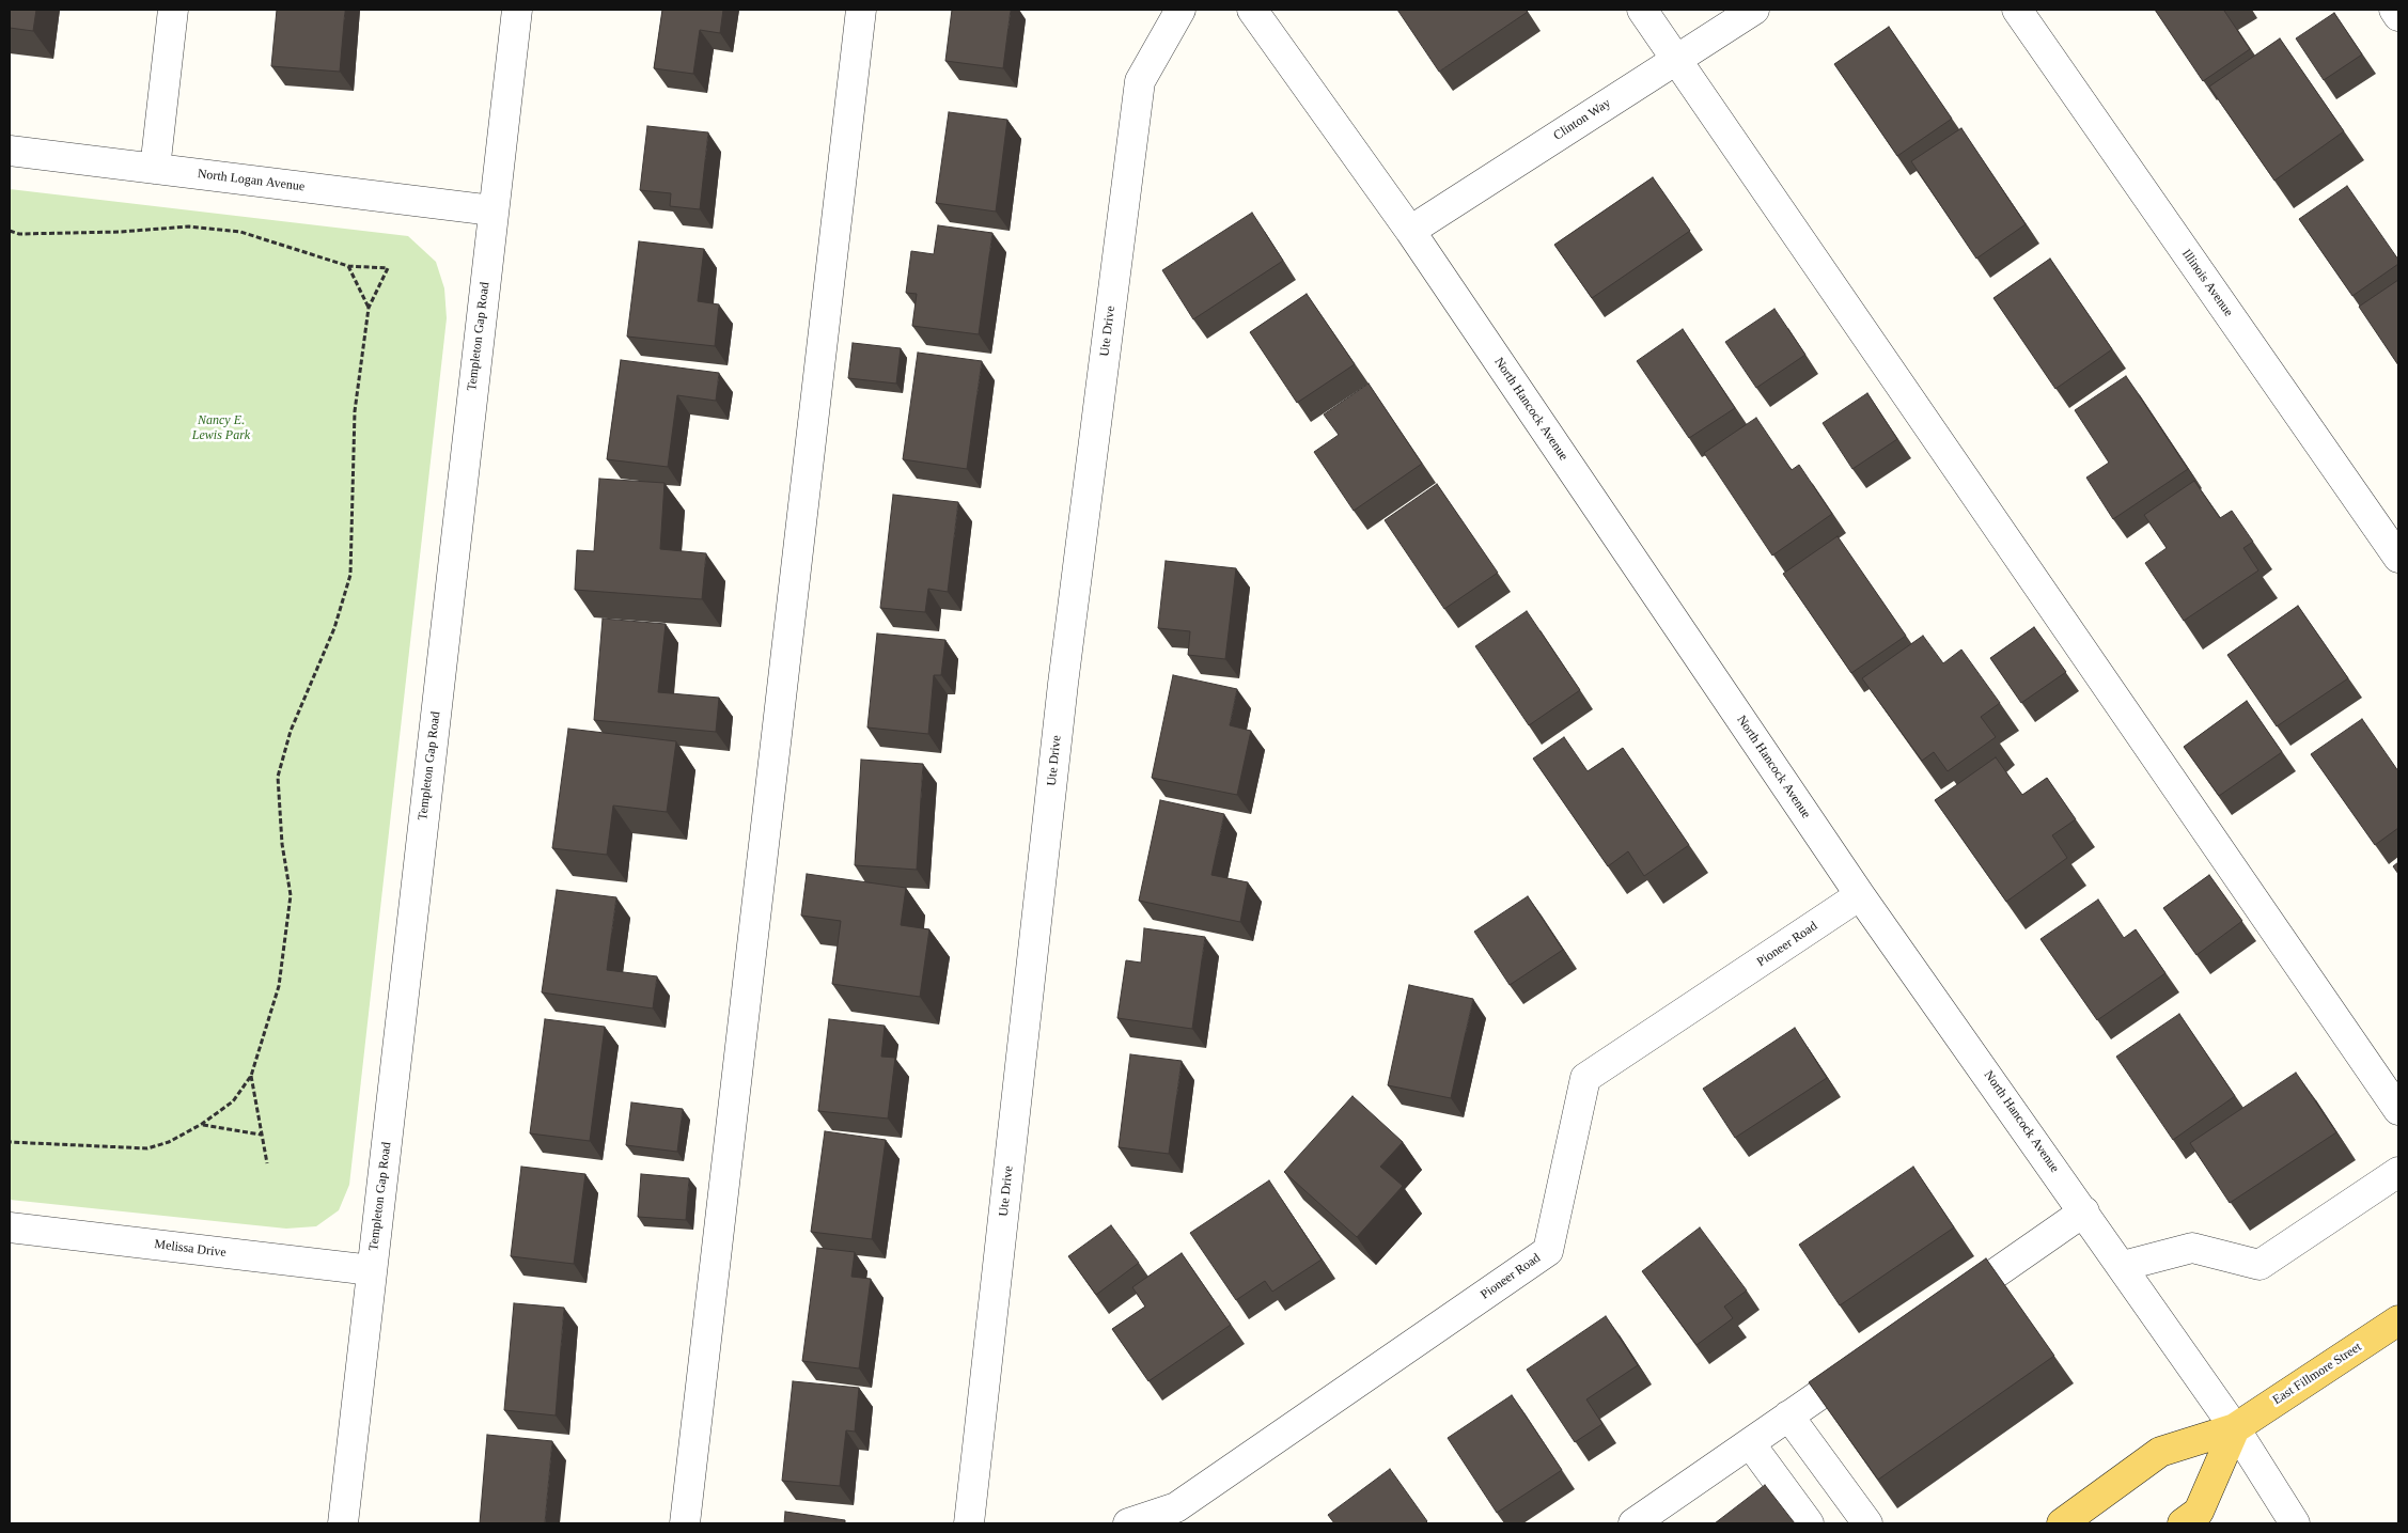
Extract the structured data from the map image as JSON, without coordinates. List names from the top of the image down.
{
  "streets": {
    "main road": ["East Fillmore Street"],
    "street": [
      "Clinton Way",
      "North Logan Avenue",
      "Illinois Avenue",
      "Ute Drive",
      "Templeton Gap Road",
      "North Hancock Avenue",
      "Pioneer Road",
      "Melissa Drive"
    ]
  },
  "crossings": [
    ["Clinton Way", "North Hancock Avenue"],
    ["North Logan Avenue", "Templeton Gap Road"],
    ["Templeton Gap Road", "Melissa Drive"],
    ["North Hancock Avenue", "Pioneer Road"],
    ["North Hancock Avenue", "East Fillmore Street"]
  ],
  "parks": ["Nancy E. Lewis Park"]
}
